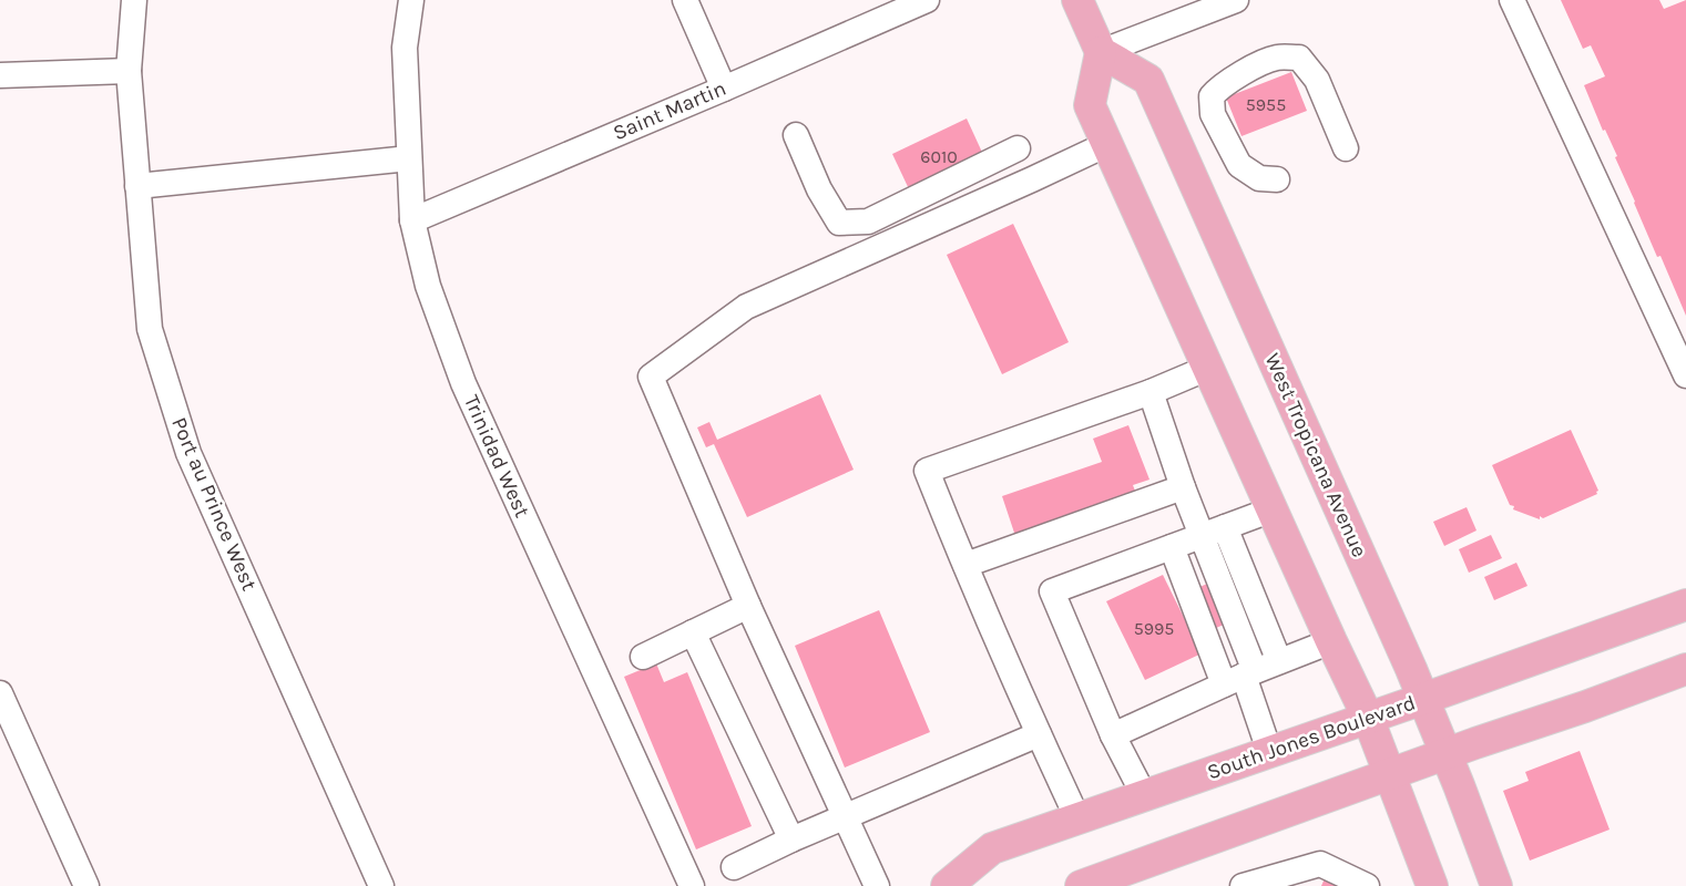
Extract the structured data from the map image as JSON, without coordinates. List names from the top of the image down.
{
  "streets": {
    "main road": ["West Tropicana Avenue", "South Jones Boulevard"],
    "street": ["Saint Martin", "Trinidad West", "Port au Prince West"]
  },
  "crossings": [
    ["Saint Martin", "Trinidad West"],
    ["West Tropicana Avenue", "South Jones Boulevard"]
  ],
  "house_numbers": ["5955", "6010", "5995"]
}
